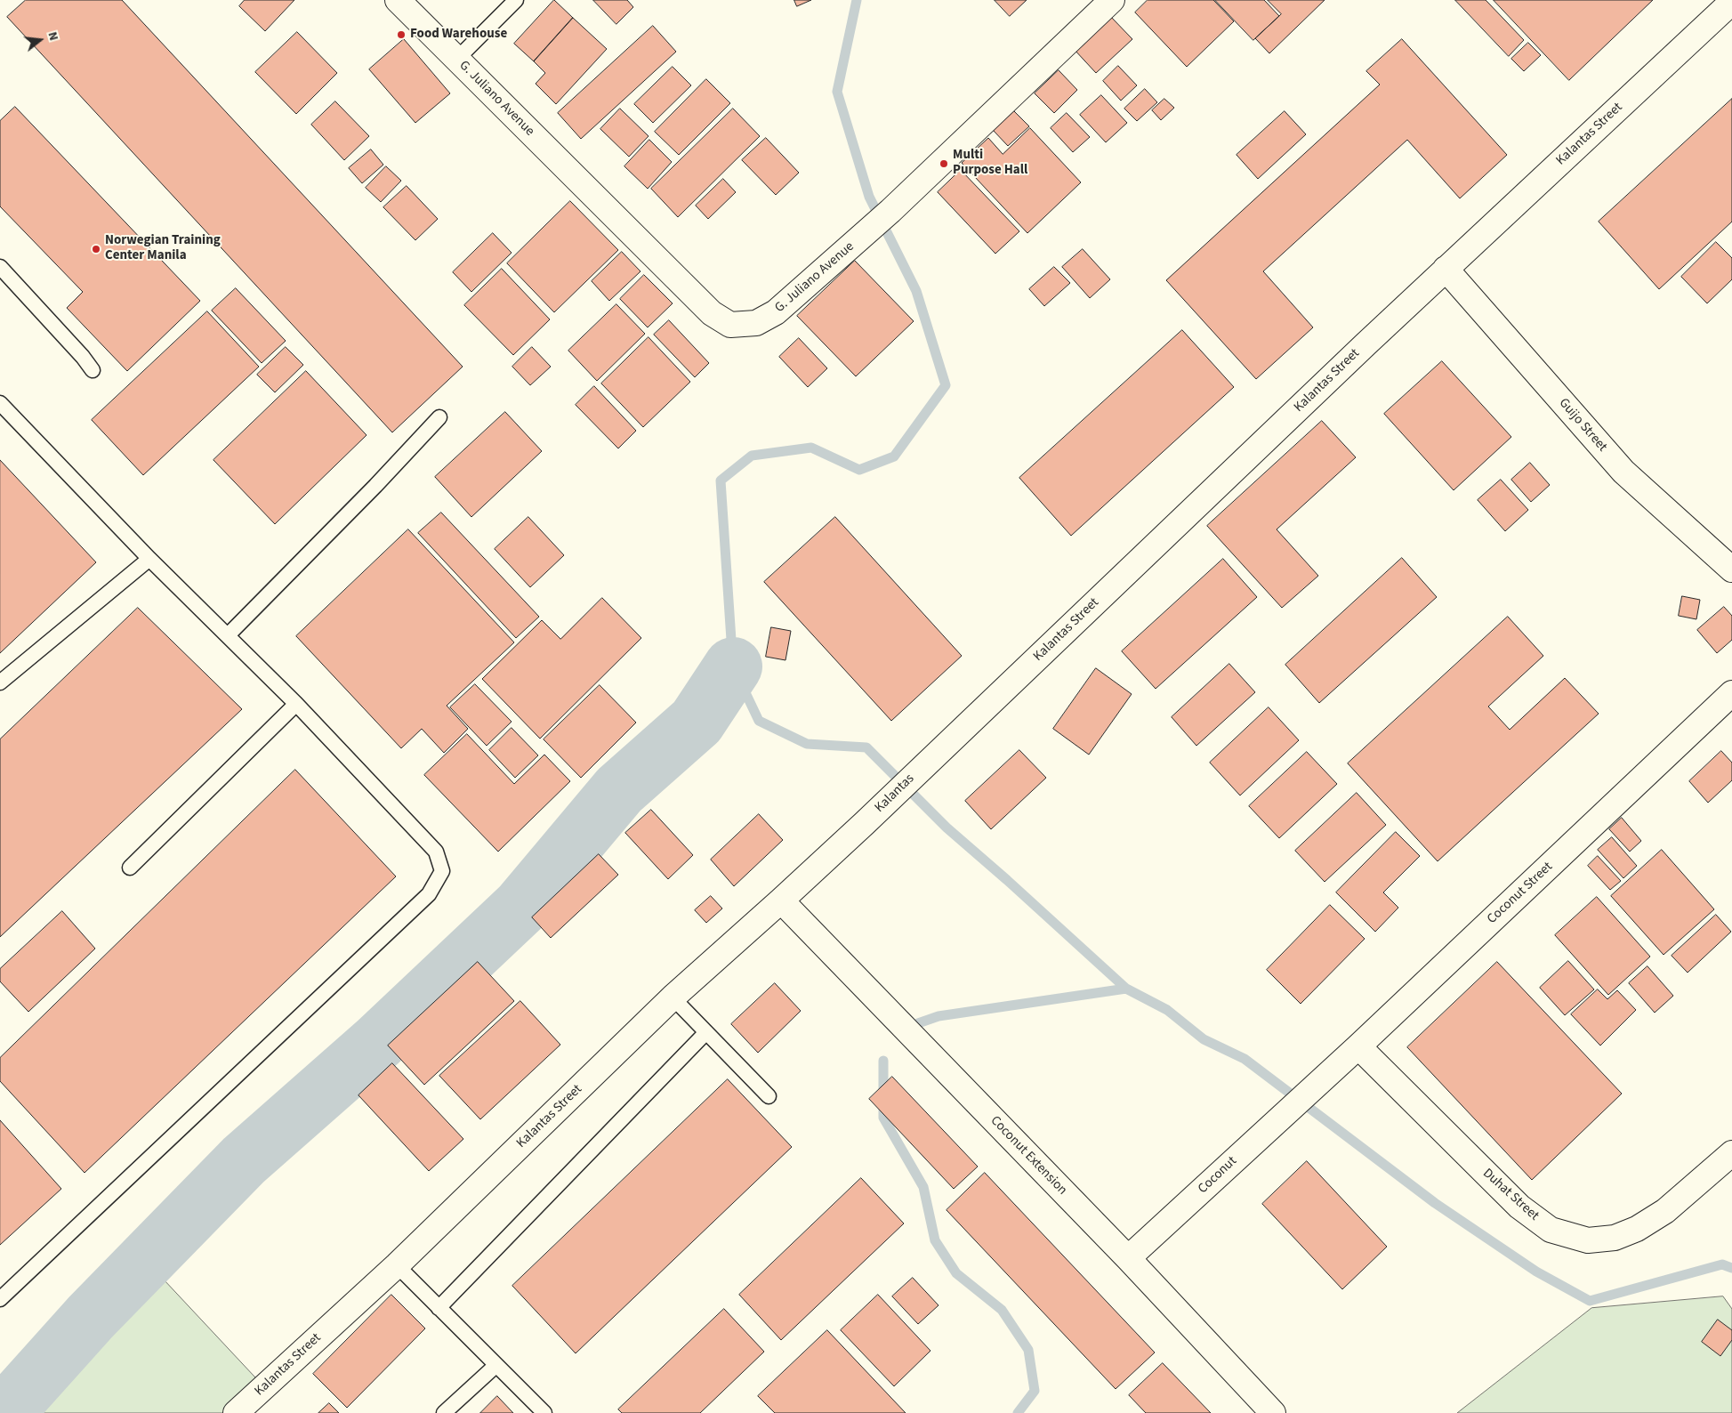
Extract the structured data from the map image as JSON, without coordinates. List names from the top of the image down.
{
  "streets": {
    "street": [
      "G. Juliano Avenue",
      "Kalantas Street",
      "Guijo Street",
      "Kalantas",
      "Coconut Street",
      "Coconut Extension",
      "Coconut",
      "Duhat Street"
    ]
  },
  "crossings": [
    ["Kalantas Street", "Guijo Street"],
    ["Kalantas Street", "Kalantas"],
    ["Kalantas Street", "Coconut Extension"],
    ["Coconut Street", "Coconut"],
    ["Coconut Street", "Duhat Street"],
    ["Coconut Extension", "Coconut"]
  ],
  "places": ["Food Warehouse", "Multi Purpose Hall", "Norwegian Training Center Manila"],
  "north": "right"
}
